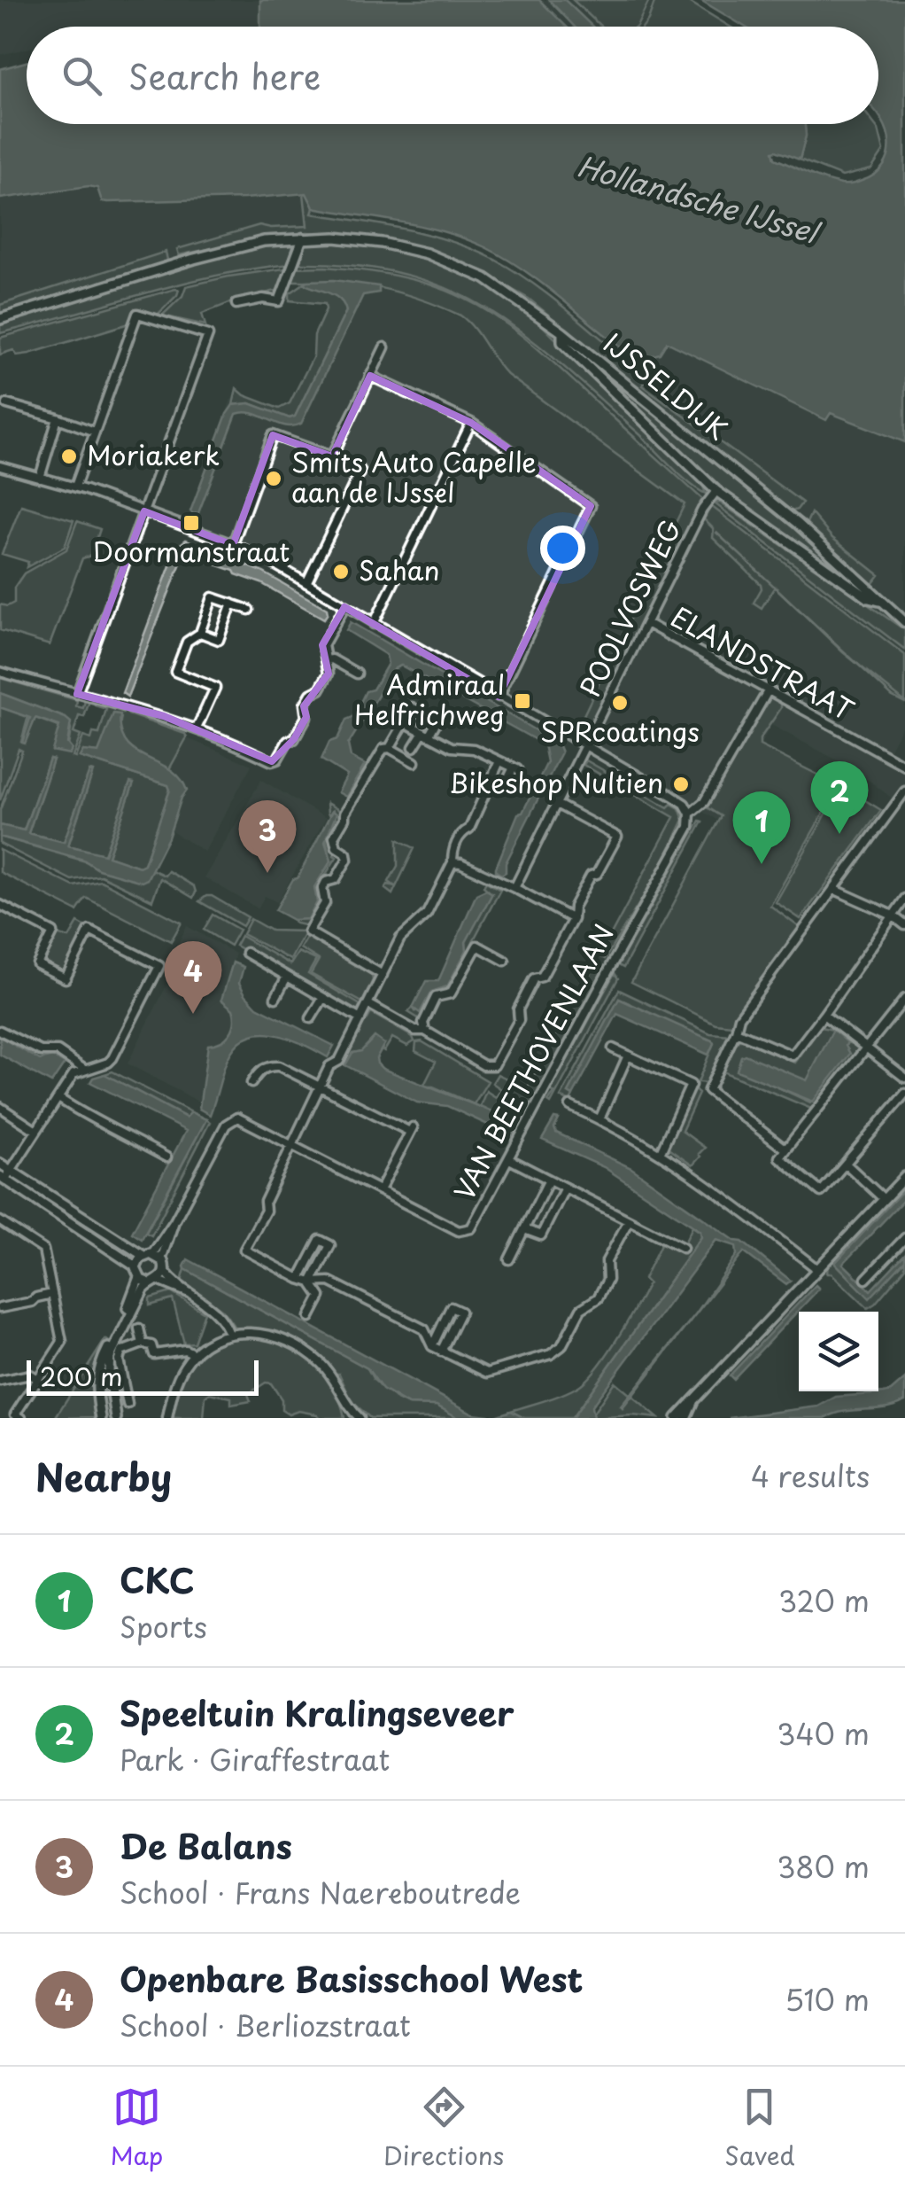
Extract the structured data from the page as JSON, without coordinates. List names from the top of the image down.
{
  "streets": {
    "street": [
      "IJSSELDIJK",
      "POOLVOSWEG",
      "ELANDSTRAAT",
      "VAN BEETHOVENLAAN"
    ]
  },
  "crossings": [
    ["POOLVOSWEG", "ELANDSTRAAT"],
    ["ELANDSTRAAT", "VAN BEETHOVENLAAN"]
  ],
  "water": ["Hollandsche IJssel"],
  "places": {
    "other": [
      "Moriakerk",
      "Smits Auto Capelle aan de IJssel",
      "Sahan",
      "SPRcoatings",
      "Bikeshop Nultien"
    ],
    "transit": ["Doormanstraat", "Admiraal Helfrichweg"]
  },
  "scale_bar": "200 m",
  "page": {
    "search": "Search here",
    "pins": [
      "2",
      "1",
      "3",
      "4"
    ],
    "scale": "200 m",
    "heading": ["Nearby", "4 results"],
    "list": [
      {
        "mark": "1",
        "name": "CKC",
        "note": "Sports",
        "value": "320 m"
      },
      {
        "mark": "2",
        "name": "Speeltuin Kralingseveer",
        "note": "Park · Giraffestraat",
        "value": "340 m"
      },
      {
        "mark": "3",
        "name": "De Balans",
        "note": "School · Frans Naereboutrede",
        "value": "380 m"
      },
      {
        "mark": "4",
        "name": "Openbare Basisschool West",
        "note": "School · Berliozstraat",
        "value": "510 m"
      }
    ],
    "nav": ["Map", "Directions", "Saved"]
  }
}
